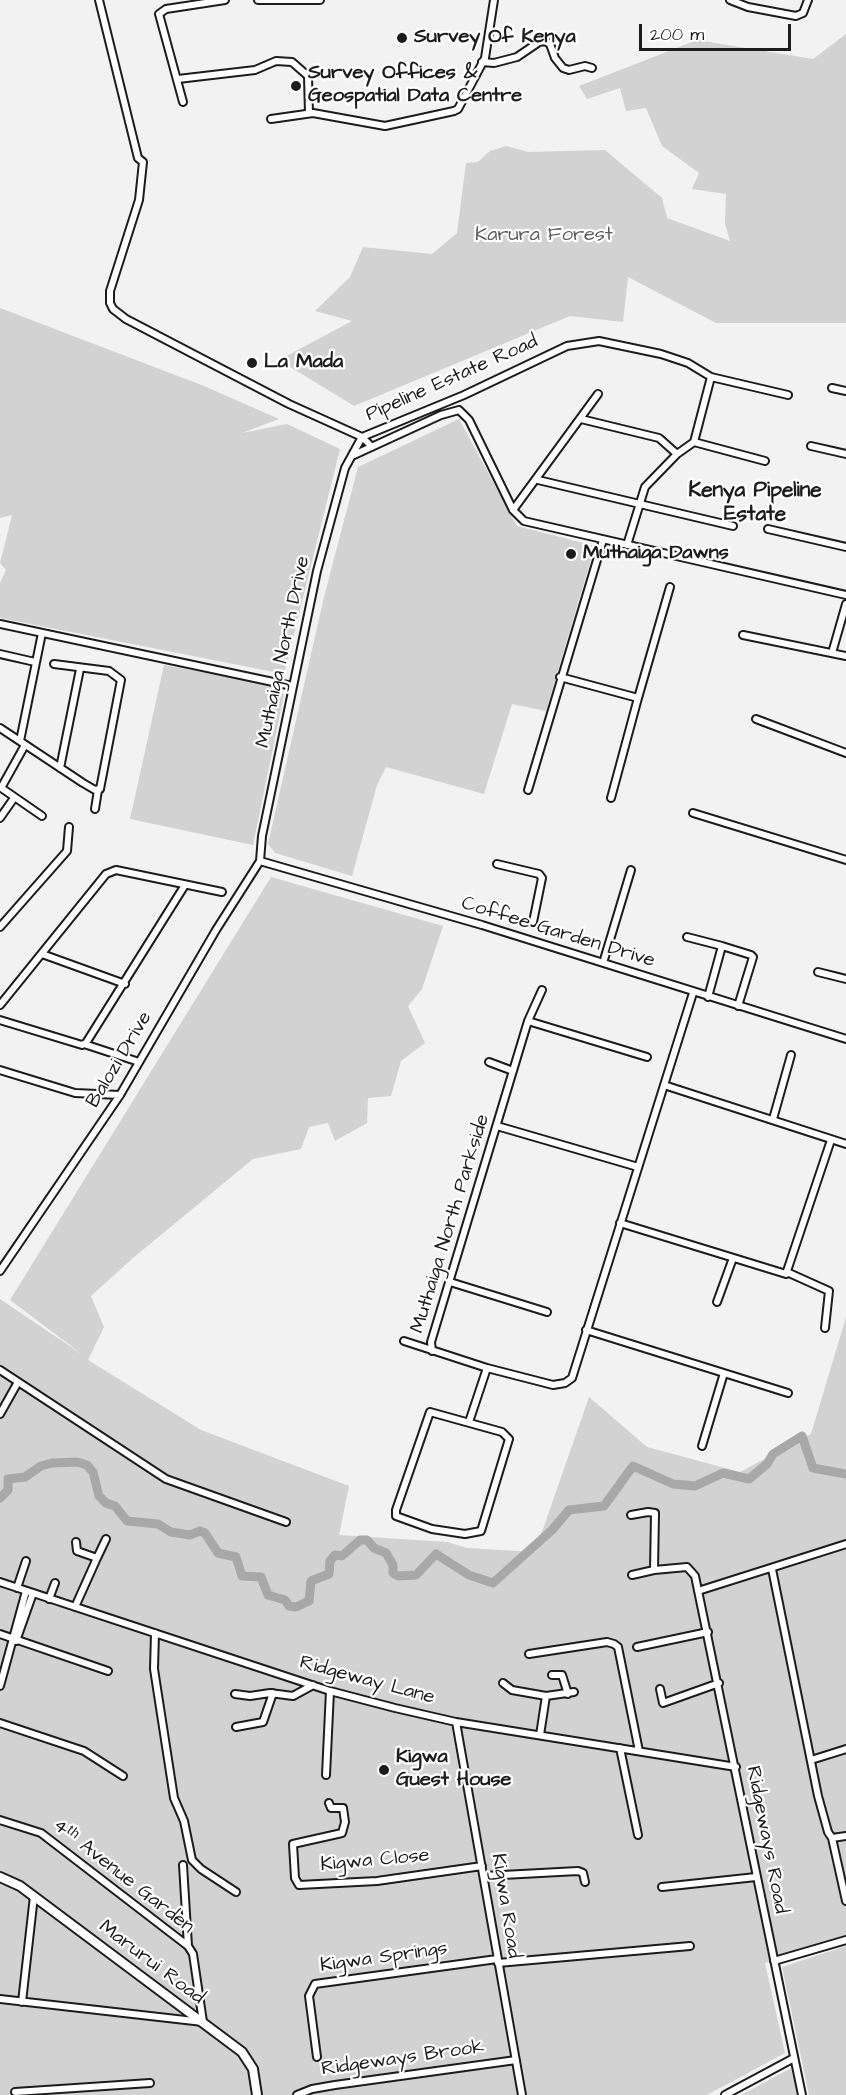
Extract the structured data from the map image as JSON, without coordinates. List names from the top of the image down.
{
  "streets": {
    "street": [
      "Pipeline Estate Road",
      "Muthaiga North Drive",
      "Coffee Garden Drive",
      "Balozi Drive",
      "Muthaiga North Parkside",
      "Ridgeway Lane",
      "Ridgeways Road",
      "Kigwa Close",
      "4ᵗʰ Avenue Garden",
      "Kigwa Road",
      "Kigwa Springs",
      "Marurui Road",
      "Ridgeways Brook"
    ]
  },
  "crossings": [
    ["Muthaiga North Drive", "Coffee Garden Drive"],
    ["Muthaiga North Drive", "Balozi Drive"],
    ["Coffee Garden Drive", "Balozi Drive"],
    ["Coffee Garden Drive", "Muthaiga North Parkside"],
    ["Ridgeway Lane", "Ridgeways Road"],
    ["Ridgeway Lane", "Kigwa Road"],
    ["Kigwa Close", "Kigwa Road"],
    ["4ᵗʰ Avenue Garden", "Marurui Road"],
    ["Kigwa Road", "Kigwa Springs"],
    ["Kigwa Road", "Ridgeways Brook"]
  ],
  "districts": ["Kenya Pipeline Estate"],
  "parks": ["Karura Forest"],
  "places": [
    "Survey Of Kenya",
    "Survey Offices & Geospatial Data Centre",
    "La Mada",
    "Muthaiga Dawns",
    "Kigwa Guest House"
  ],
  "scale_bar": "200 m"
}
